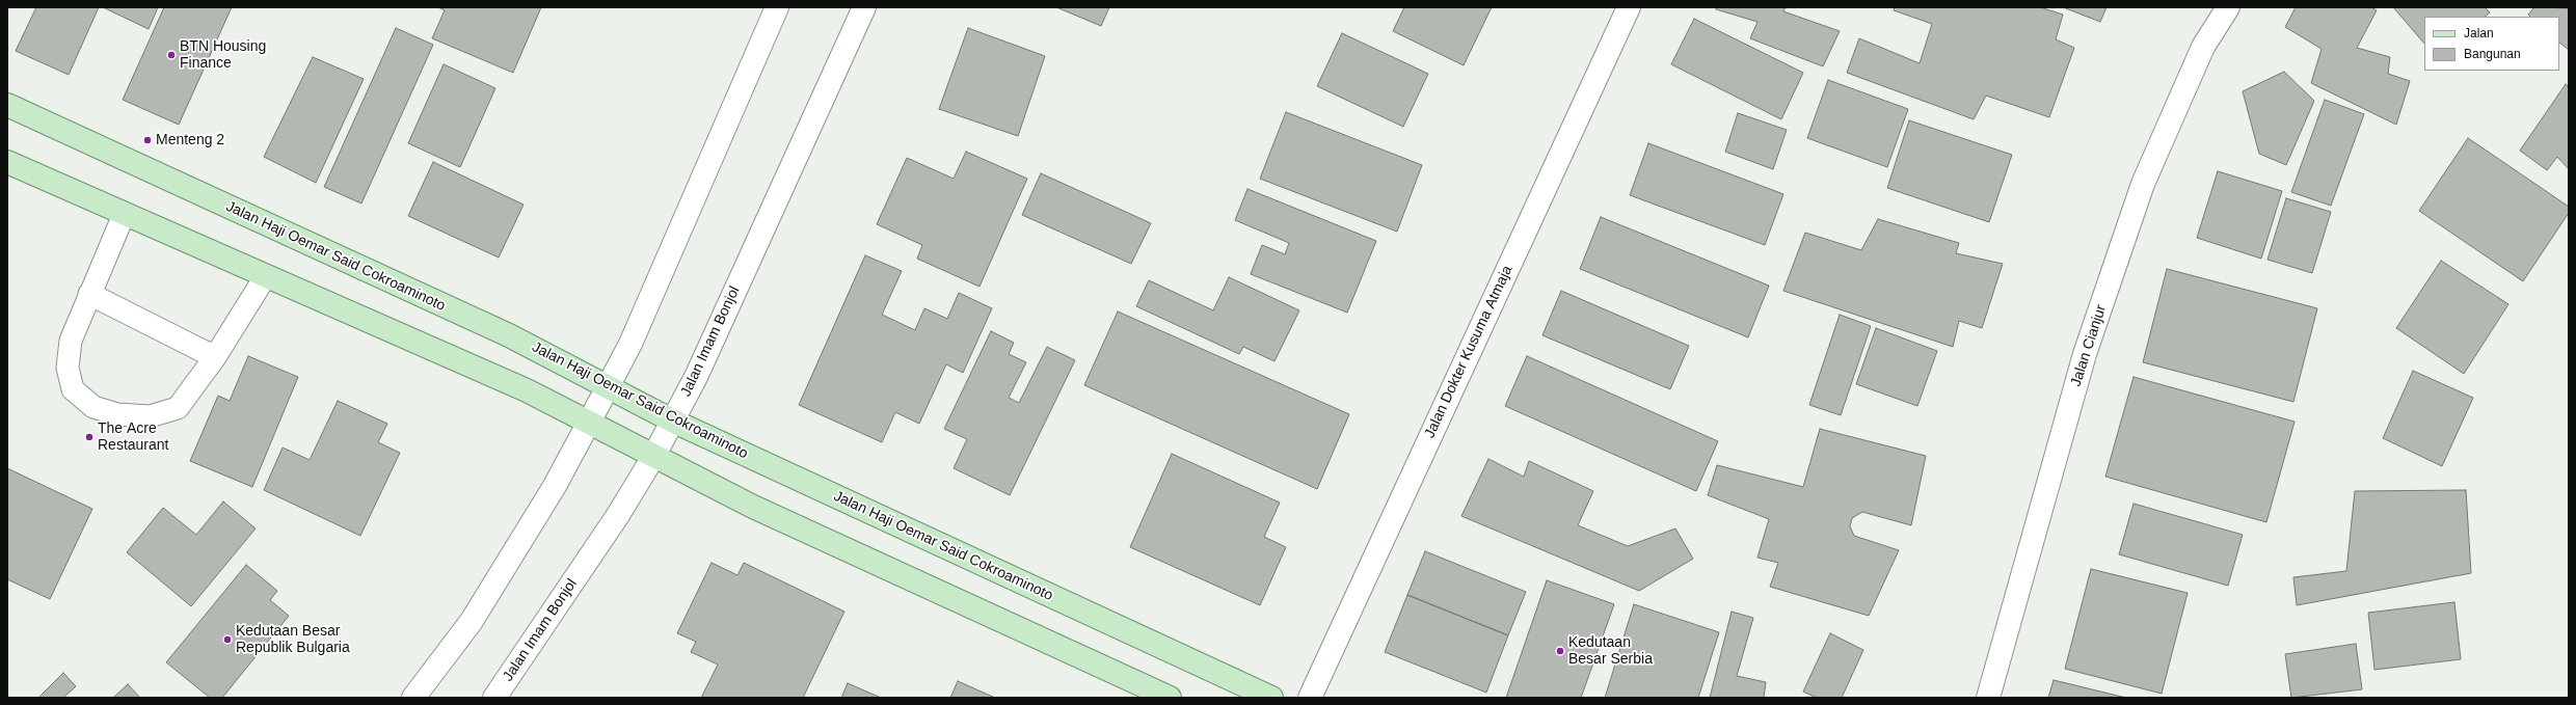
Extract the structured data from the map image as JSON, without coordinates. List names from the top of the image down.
{
  "streets": {
    "main road": [
      "Jalan Haji Oemar Said Cokroaminoto",
      "Jalan Imam Bonjol",
      "Jalan Cianjur",
      "Jalan Dokter Kusuma Atmaja"
    ]
  },
  "crossings": [
    ["Jalan Haji Oemar Said Cokroaminoto", "Jalan Imam Bonjol"]
  ],
  "places": [
    "BTN Housing Finance",
    "Menteng 2",
    "The Acre Restaurant",
    "Kedutaan Besar Republik Bulgaria",
    "Kedutaan Besar Serbia"
  ],
  "legend": ["Jalan", "Bangunan"]
}
